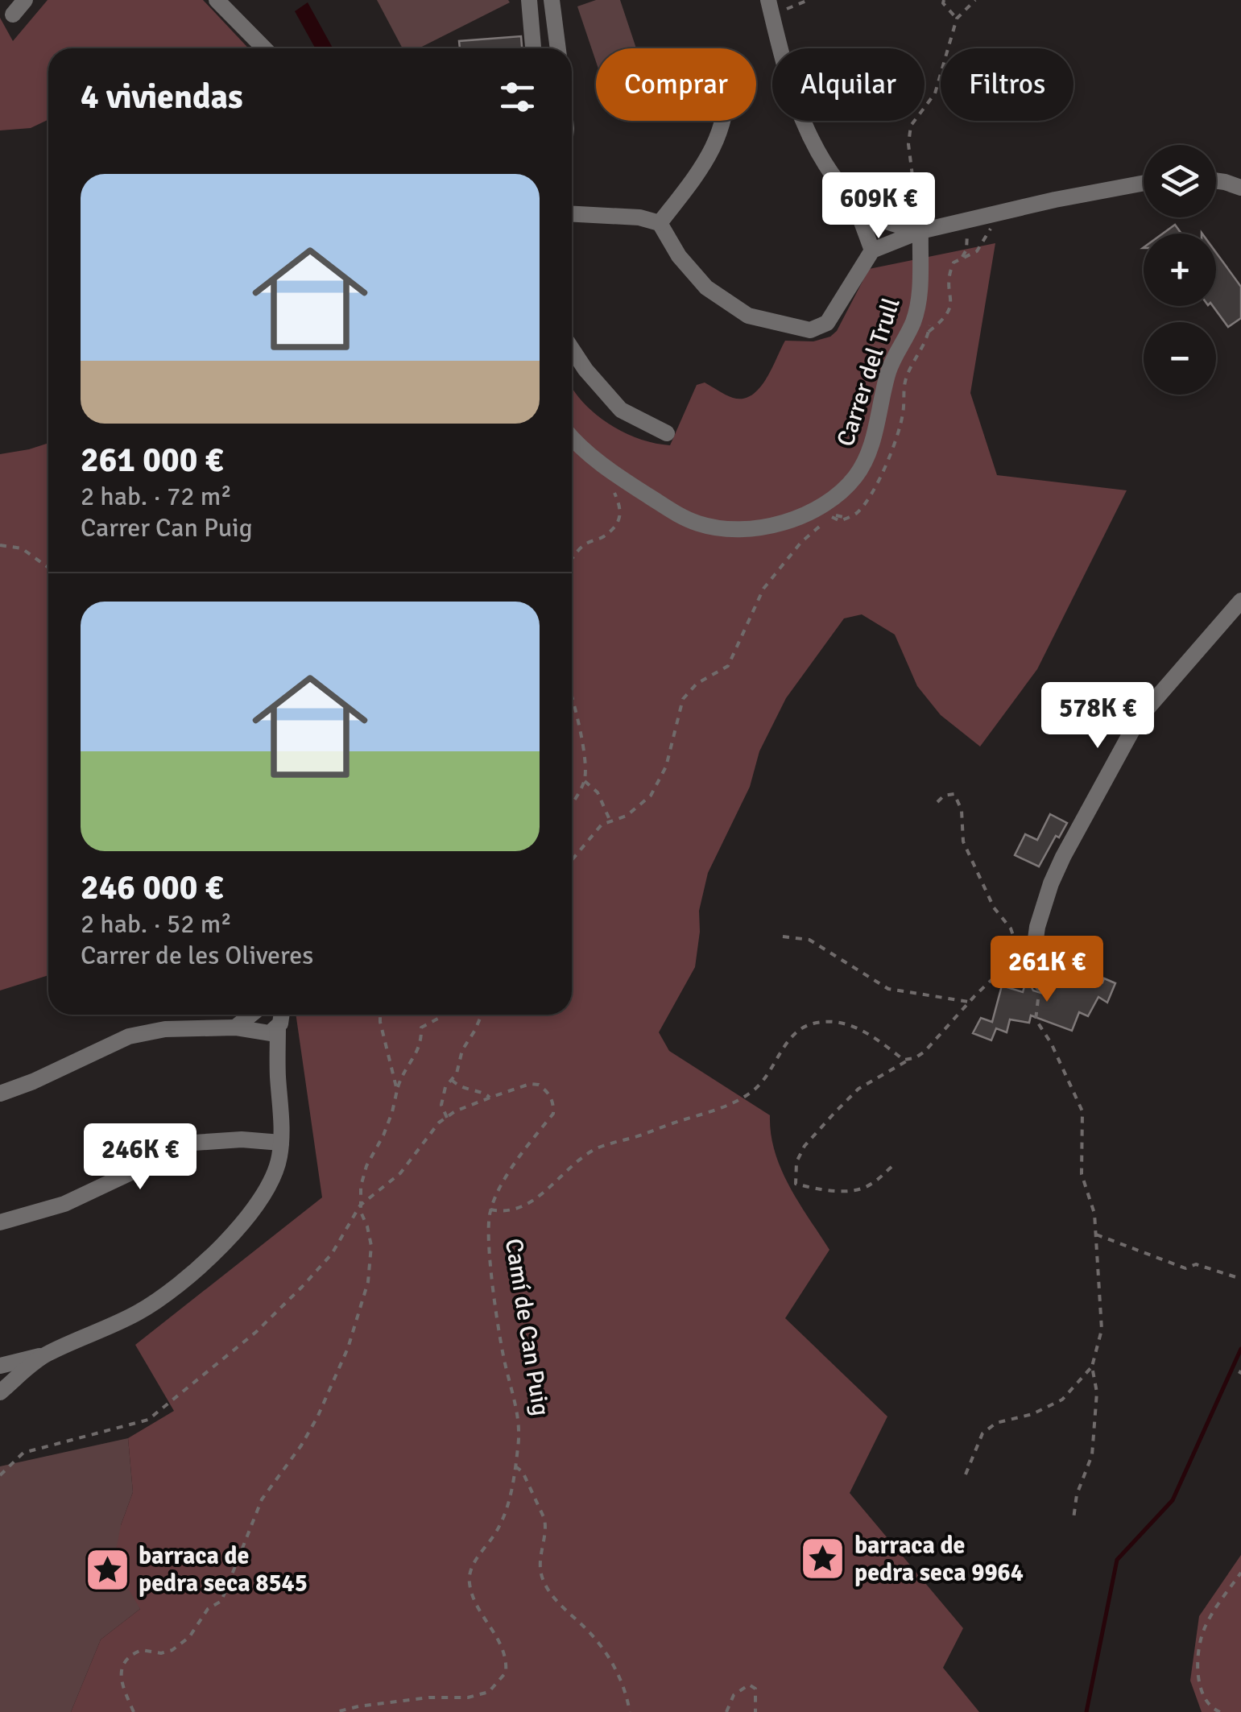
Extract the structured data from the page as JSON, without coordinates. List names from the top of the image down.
{
  "streets": {
    "street": ["Carrer del Trull"],
    "path": ["Camí de Can Puig"]
  },
  "places": {
    "place": ["barraca de pedra seca 9964", "barraca de pedra seca 8545"]
  },
  "page": {
    "chip": ["Comprar", "Alquilar", "Filtros"],
    "heading": "4 viviendas",
    "map_buttons": ["+", "−"],
    "list": [
      {
        "name": "261 000 €",
        "note": "2 hab. · 72 m² · Carrer Can Puig"
      },
      {
        "name": "246 000 €",
        "note": "2 hab. · 52 m² · Carrer de les Oliveres"
      }
    ],
    "price": [
      "609K €",
      "578K €",
      "261K €",
      "246K €"
    ]
  }
}
